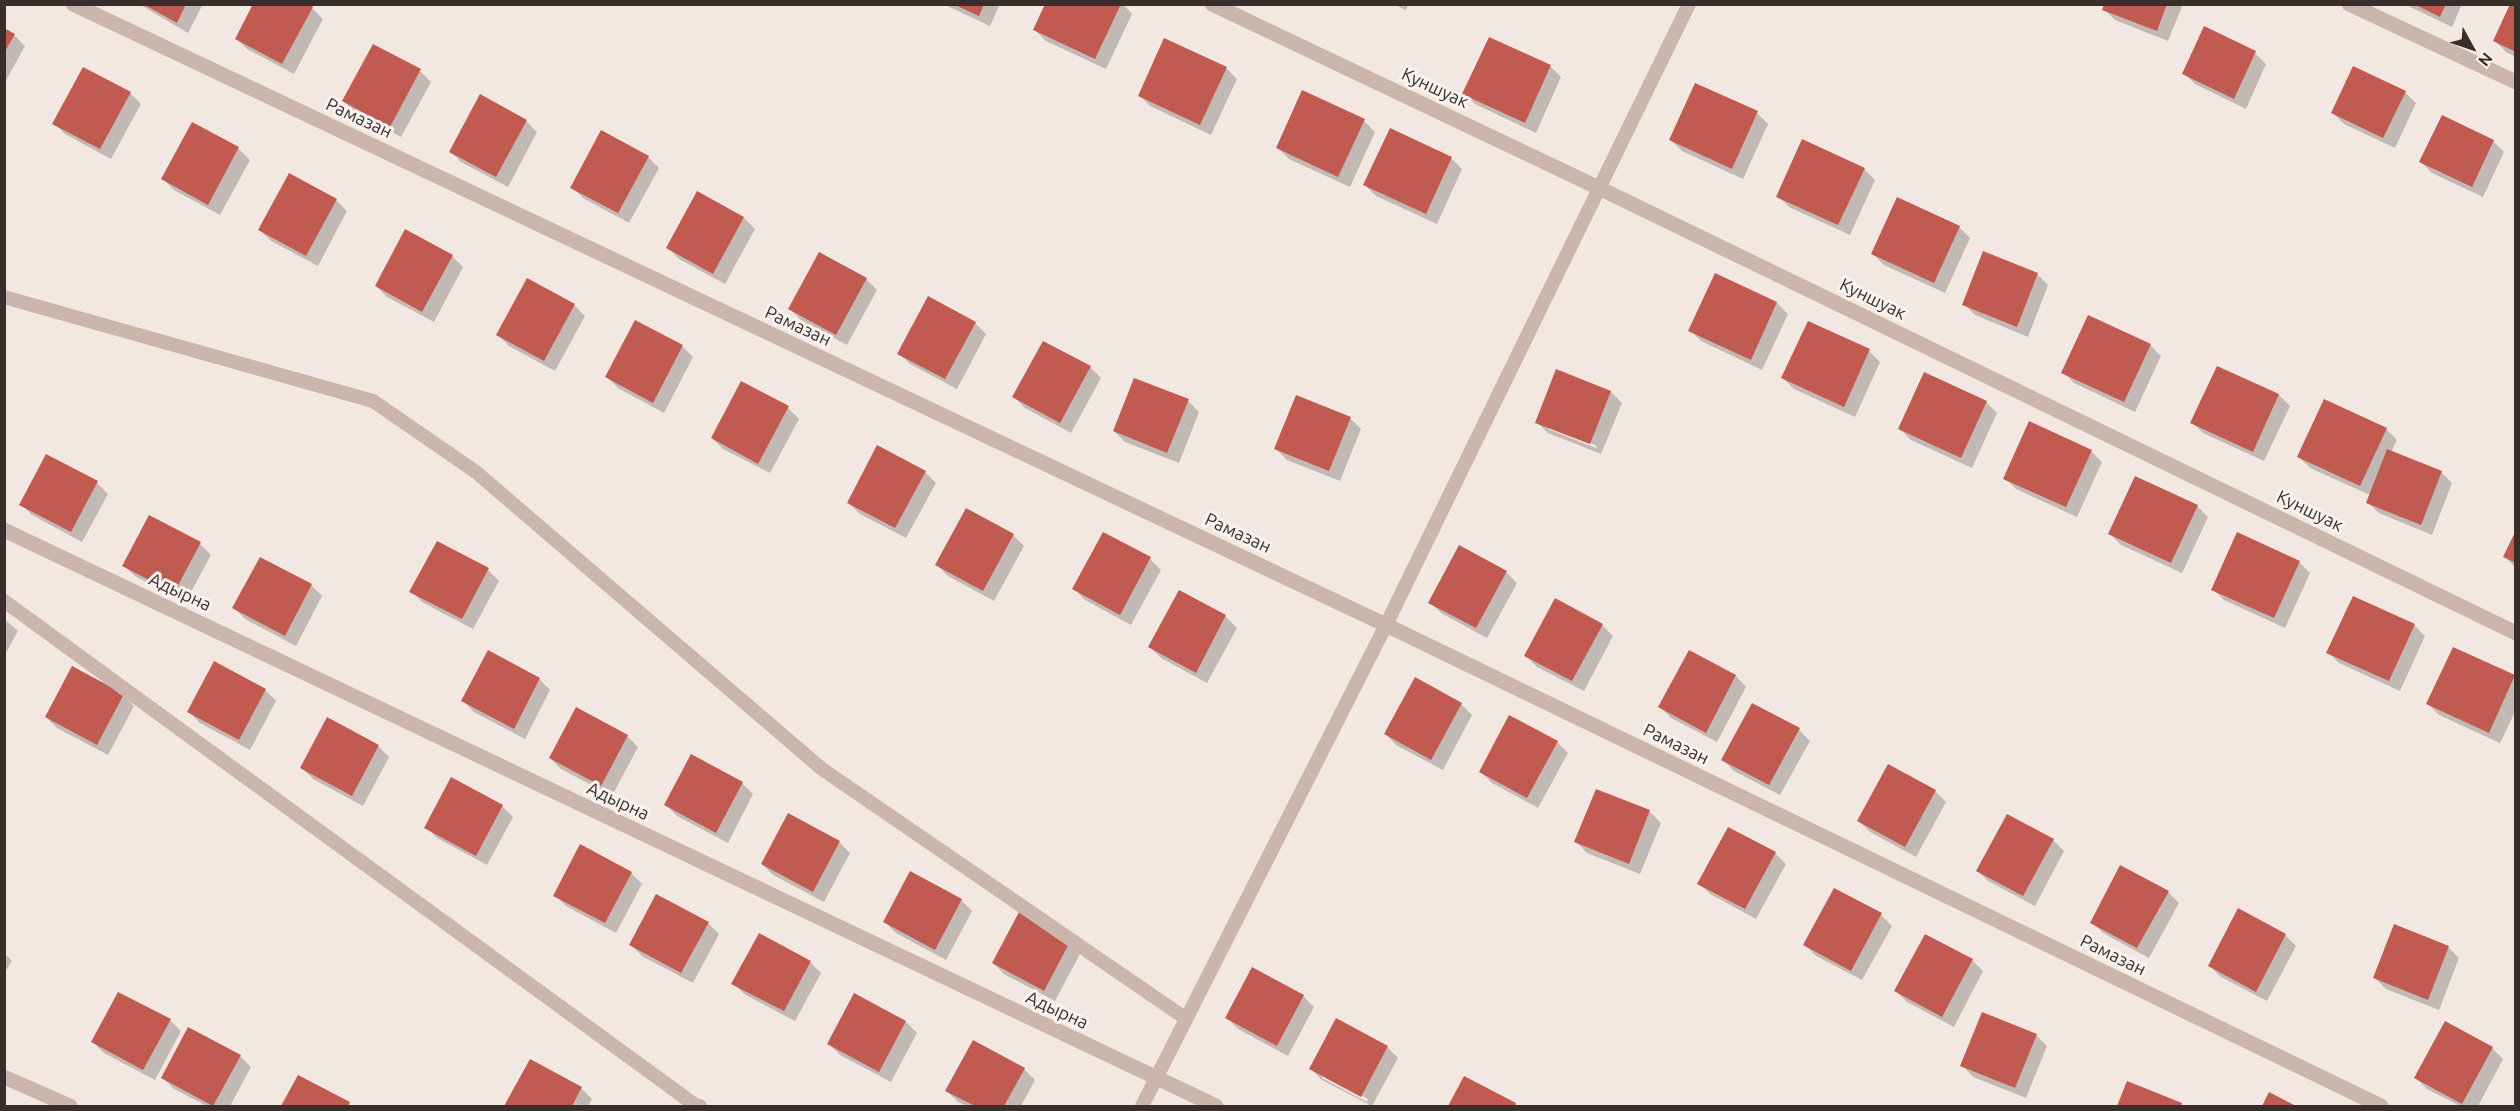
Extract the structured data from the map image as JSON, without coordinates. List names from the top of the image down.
{
  "streets": {
    "street": ["Куншуак", "Рамазан", "Адырна"]
  },
  "north": "bottom right"
}
